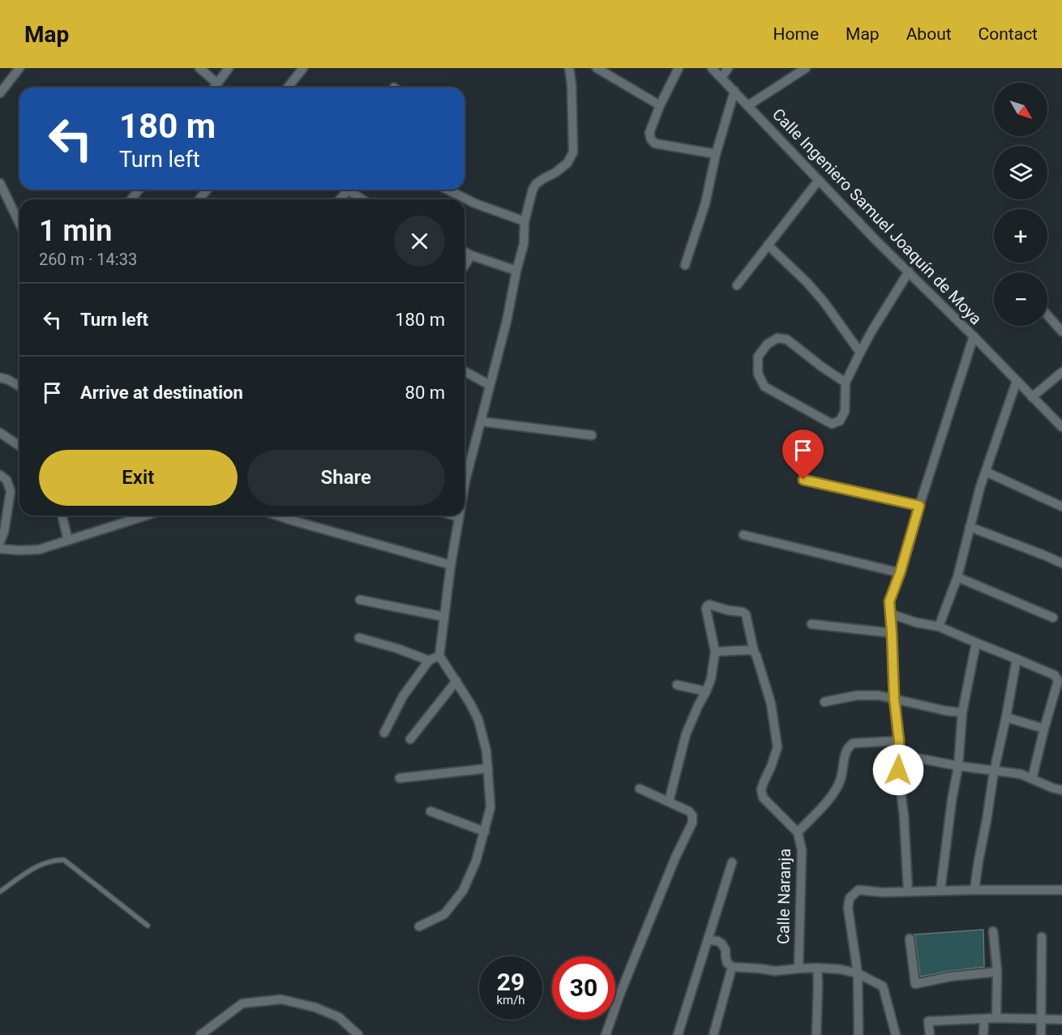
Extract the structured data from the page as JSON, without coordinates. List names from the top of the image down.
{
  "streets": {
    "street": ["Calle Ingeniero Samuel Joaquín de Moya", "Calle Naranja"]
  },
  "north": "bottom right",
  "page": {
    "header": "Map",
    "nav": [
      "Home",
      "Map",
      "About",
      "Contact"
    ],
    "map_buttons": ["+", "−"],
    "turn": ["180 m", "Turn left"],
    "heading": ["1 min", "260 m · 14:33"],
    "list": [
      {
        "name": "Turn left",
        "value": "180 m"
      },
      {
        "name": "Arrive at destination",
        "value": "80 m"
      }
    ],
    "buttons": ["Exit", "Share"],
    "speed": "29 km/h",
    "limit": "30"
  }
}
